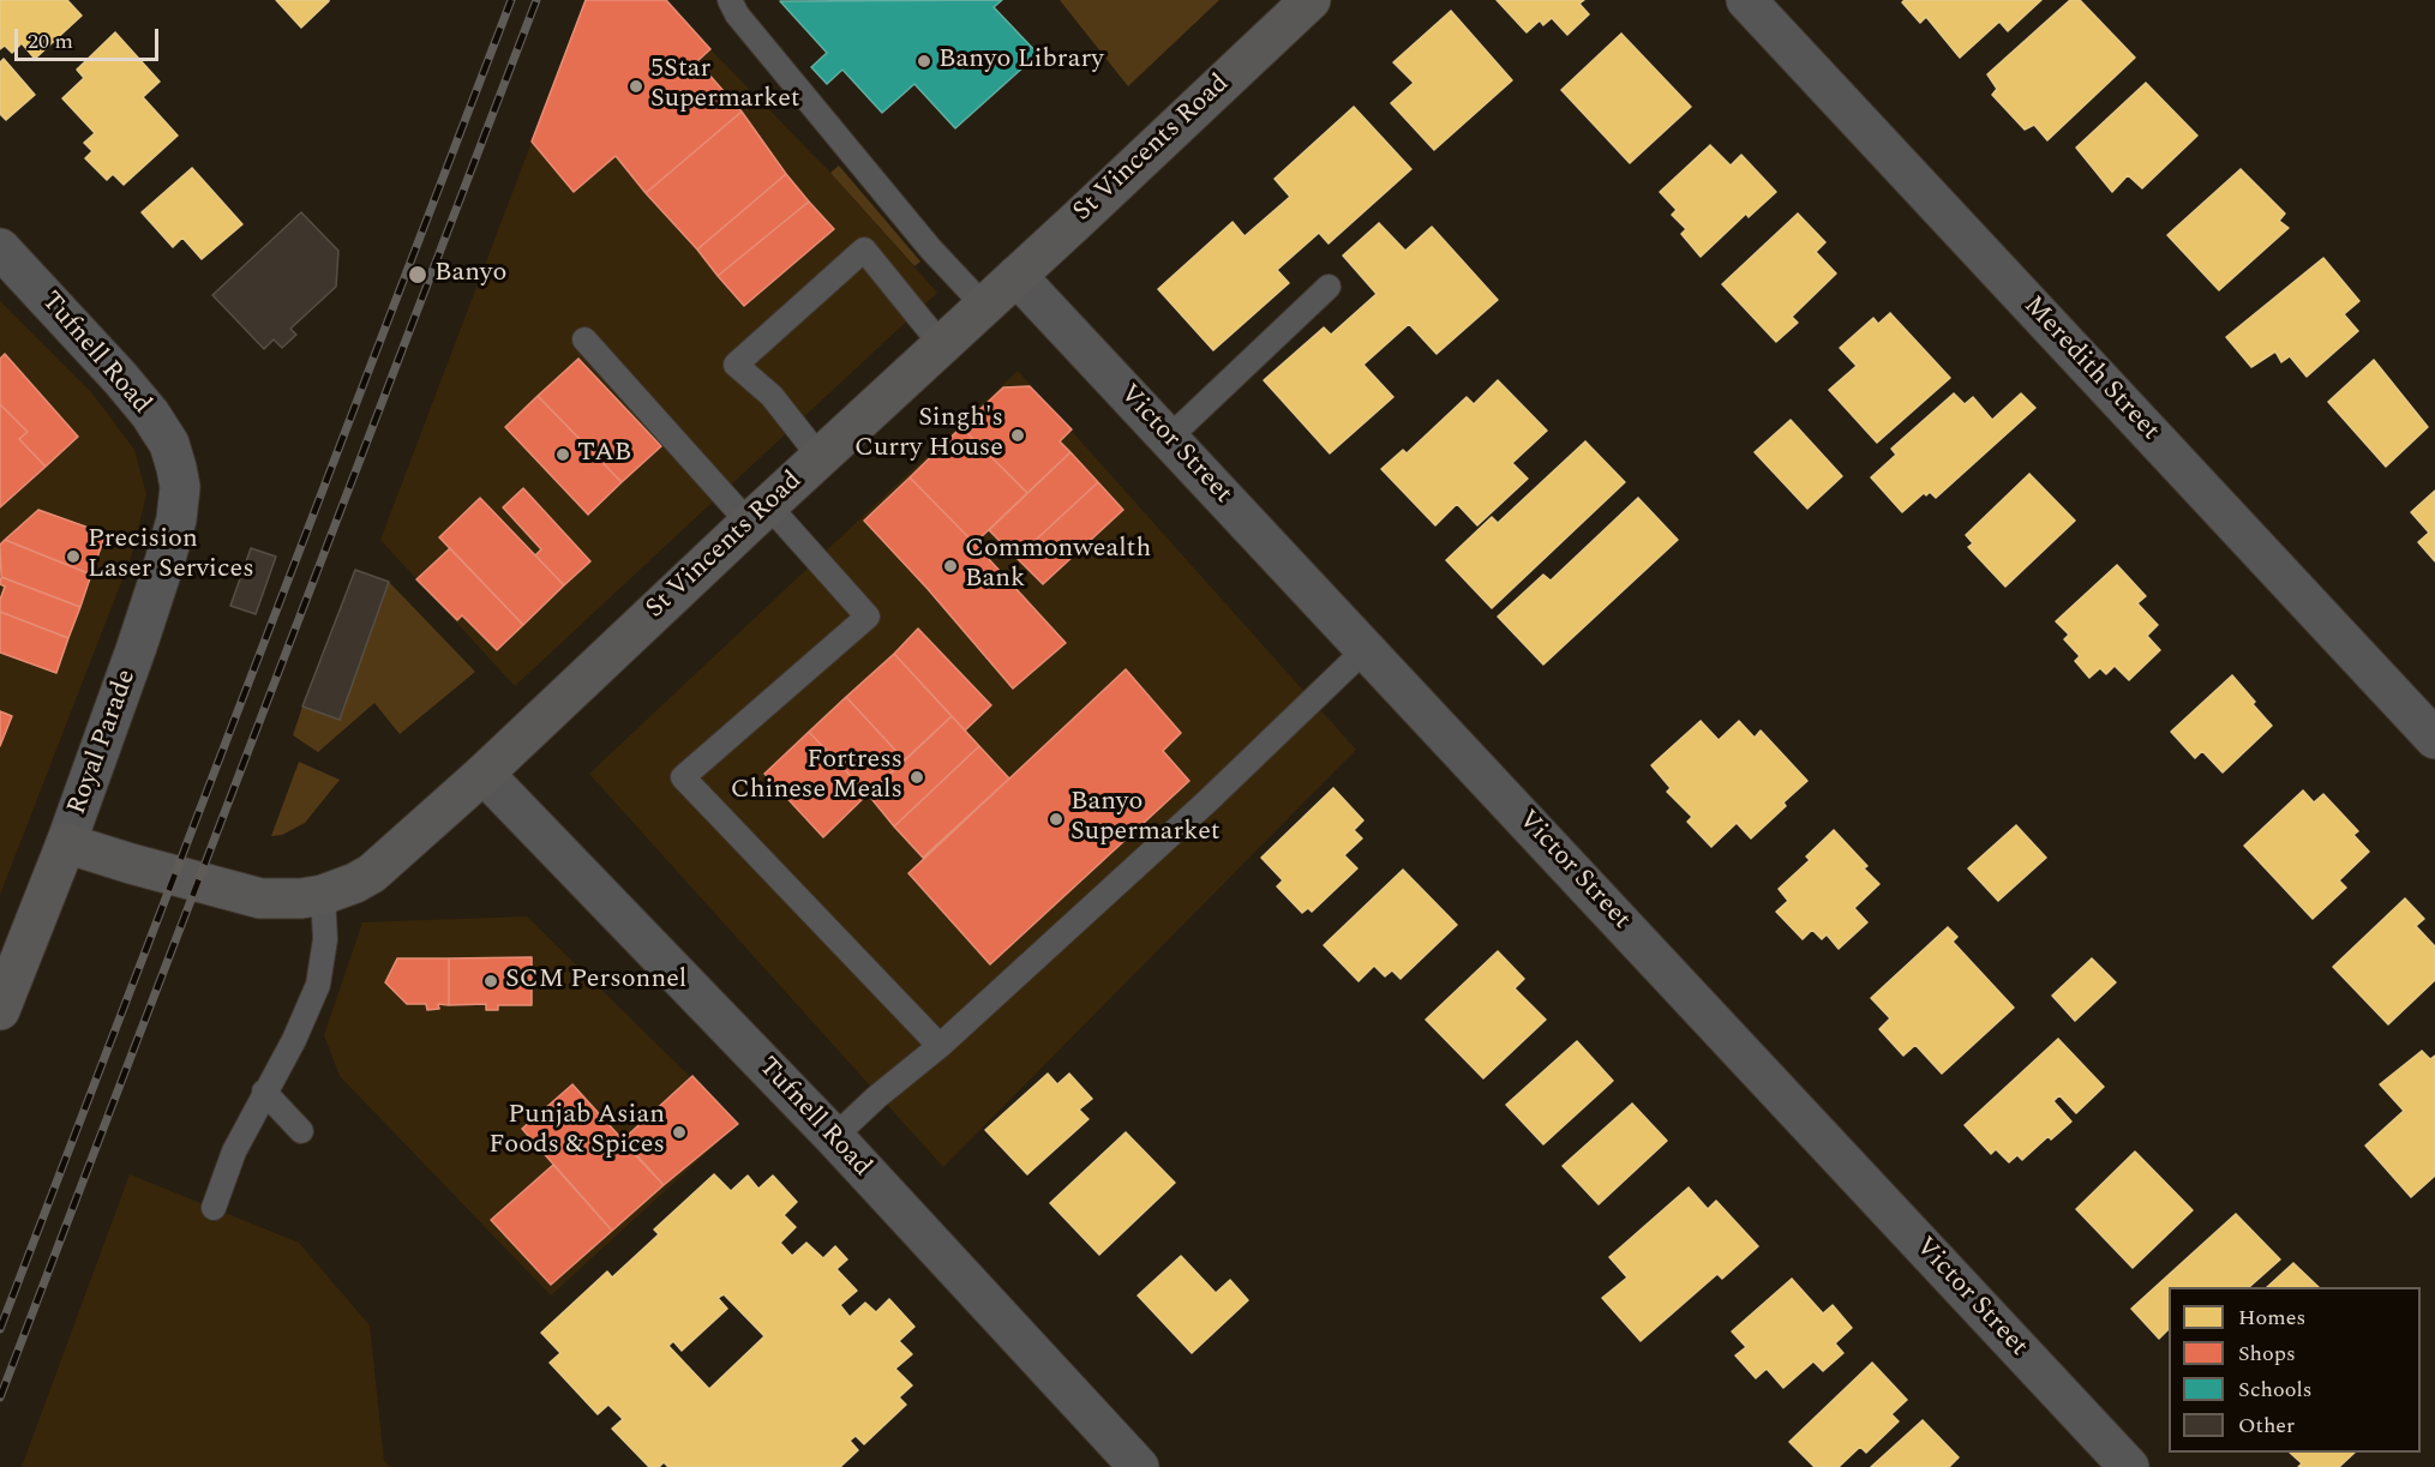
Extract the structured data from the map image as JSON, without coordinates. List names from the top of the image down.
{
  "streets": {
    "main road": ["St Vincents Road", "Royal Parade"],
    "street": ["Tufnell Road", "Meredith Street", "Victor Street"]
  },
  "crossings": [
    ["St Vincents Road", "Tufnell Road"],
    ["St Vincents Road", "Victor Street"],
    ["St Vincents Road", "Royal Parade"],
    ["Tufnell Road", "Royal Parade"]
  ],
  "places": [
    "Banyo Library",
    "5Star Supermarket",
    "Banyo",
    "Singh's Curry House",
    "TAB",
    "Precision Laser Services",
    "Commonwealth Bank",
    "Fortress Chinese Meals",
    "Banyo Supermarket",
    "SCM Personnel",
    "Punjab Asian Foods & Spices"
  ],
  "legend": [
    "Homes",
    "Shops",
    "Schools",
    "Other"
  ],
  "scale_bar": "20 m"
}
